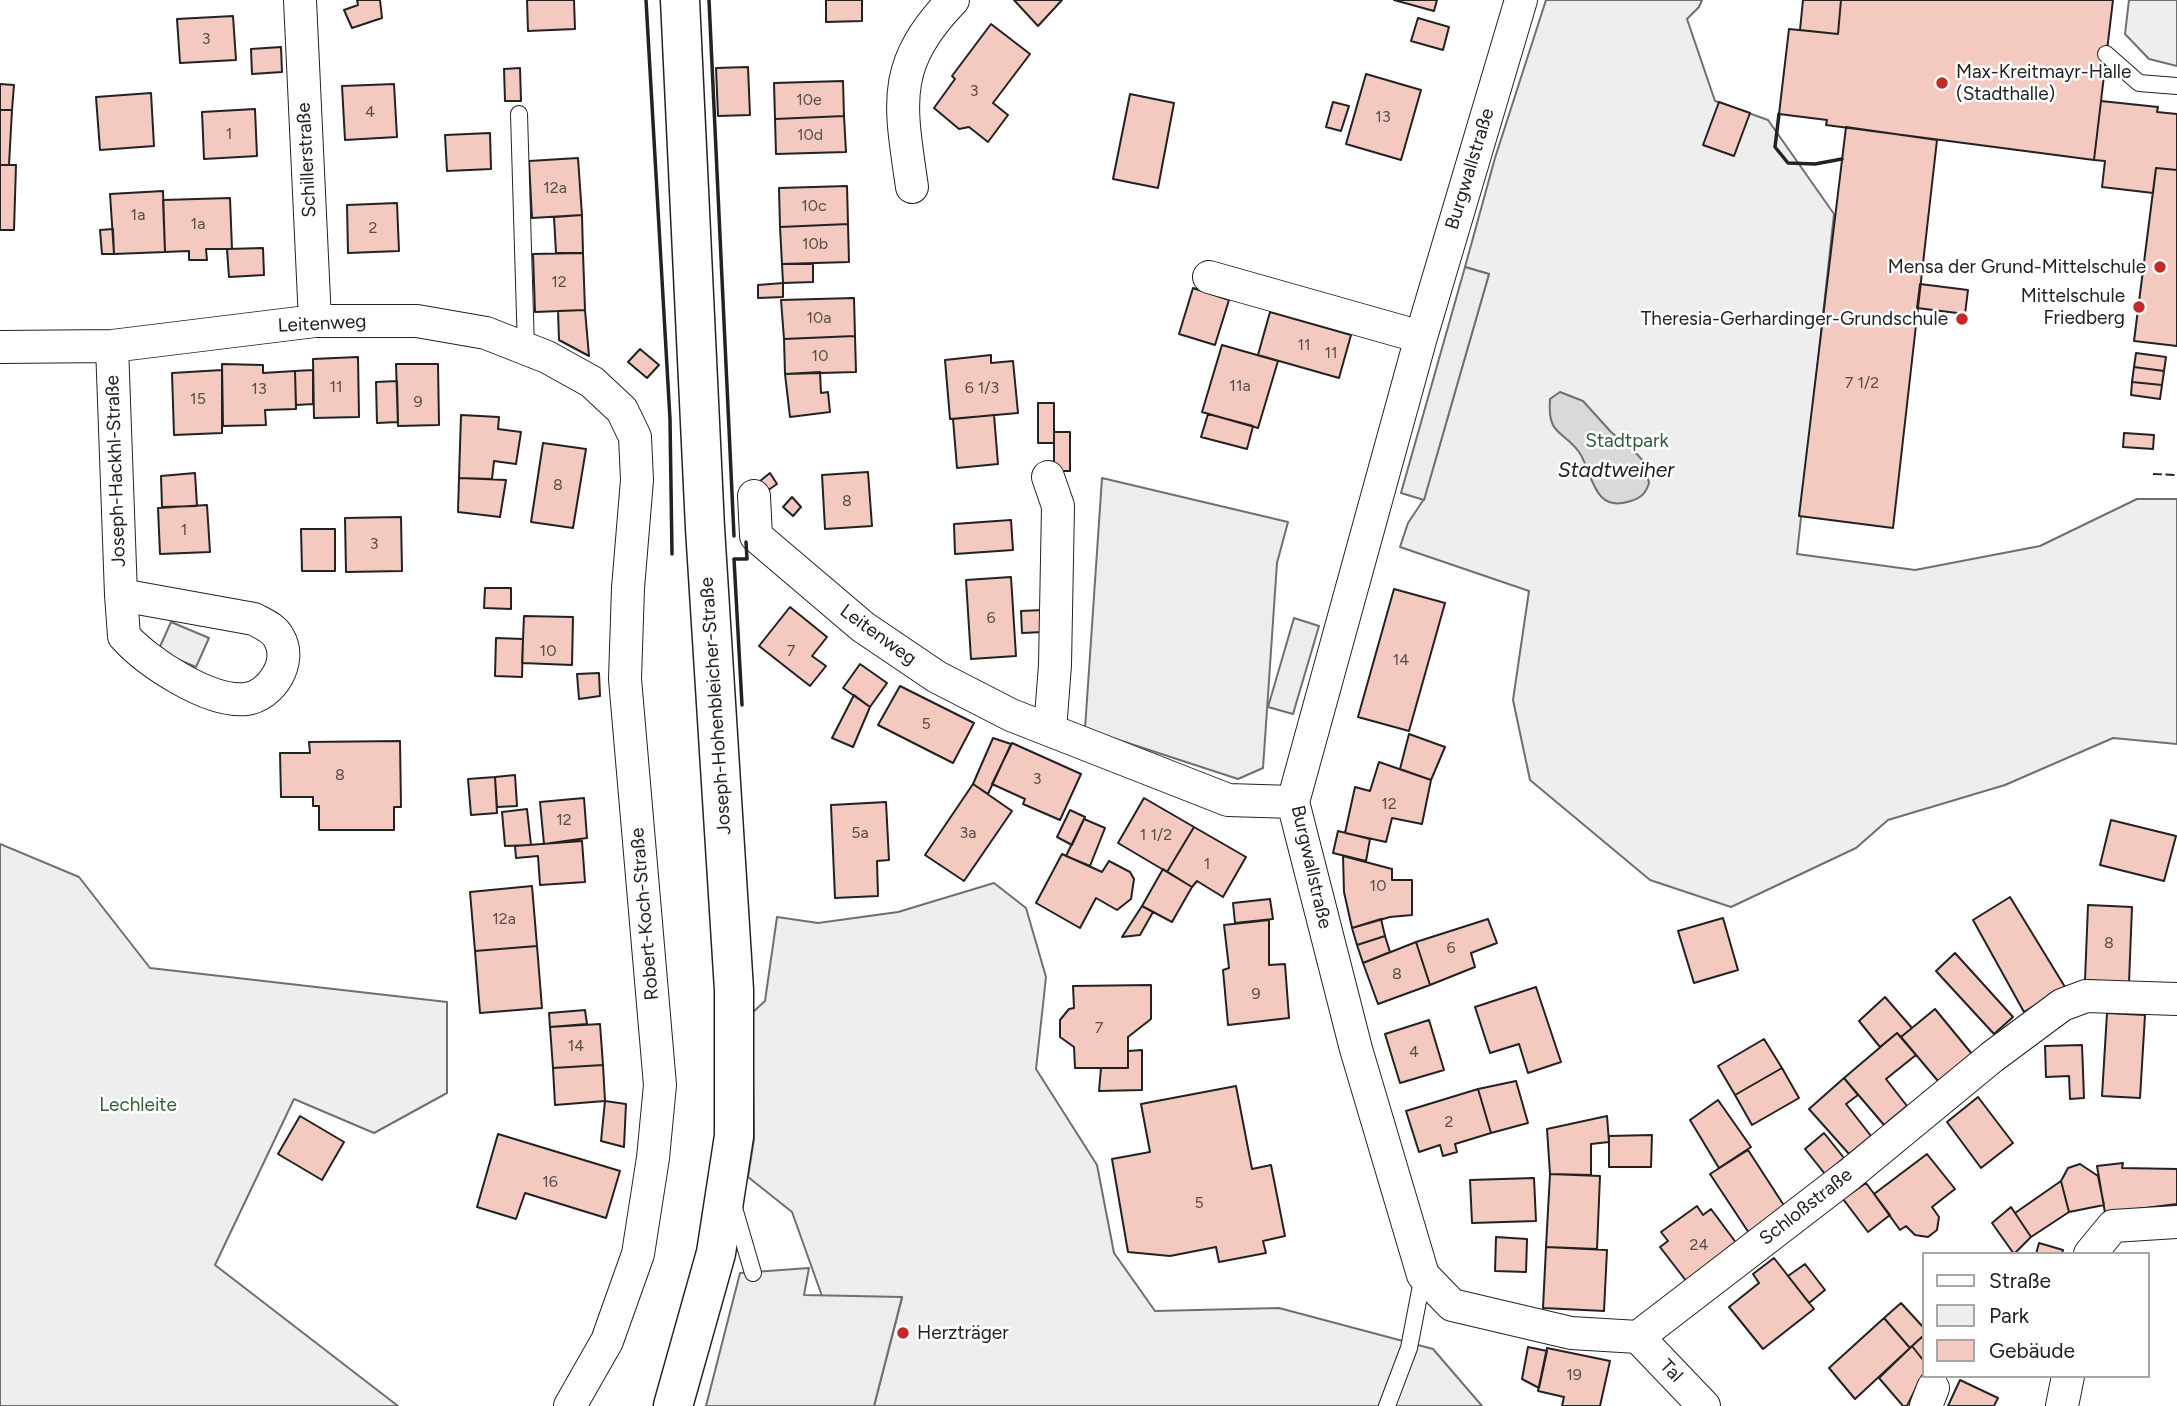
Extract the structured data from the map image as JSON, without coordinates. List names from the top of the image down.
{
  "streets": {
    "main road": ["Joseph-Hohenbleicher-Straße"],
    "street": [
      "Schillerstraße",
      "Burgwallstraße",
      "Leitenweg",
      "Joseph-Hackhl-Straße",
      "Robert-Koch-Straße",
      "Schloßstraße",
      "Tal"
    ]
  },
  "crossings": [
    ["Schillerstraße", "Leitenweg"],
    ["Burgwallstraße", "Leitenweg"],
    ["Leitenweg", "Joseph-Hackhl-Straße"],
    ["Leitenweg", "Robert-Koch-Straße"],
    ["Schloßstraße", "Tal"]
  ],
  "water": ["Stadtweiher"],
  "parks": ["Stadtpark", "Lechleite"],
  "places": [
    "Max-Kreitmayr-Halle (Stadthalle)",
    "Mensa der Grund-Mittelschule",
    "Mittelschule Friedberg",
    "Theresia-Gerhardinger-Grundschule",
    "Herzträger"
  ],
  "house_numbers": [
    "3",
    "3",
    "10e",
    "4",
    "13",
    "1",
    "10d",
    "12a",
    "10c",
    "1a",
    "1a",
    "2",
    "10b",
    "12",
    "10a",
    "11",
    "11",
    "10",
    "7 1/2",
    "11a",
    "11",
    "6 1/3",
    "13",
    "15",
    "9",
    "8",
    "8",
    "1",
    "3",
    "6",
    "10",
    "7",
    "14",
    "5",
    "8",
    "3",
    "12",
    "12",
    "5a",
    "3a",
    "1 1/2",
    "1",
    "10",
    "12a",
    "8",
    "6",
    "8",
    "9",
    "7",
    "14",
    "4",
    "2",
    "16",
    "5",
    "24",
    "19"
  ],
  "legend": ["Straße", "Park", "Gebäude"]
}
